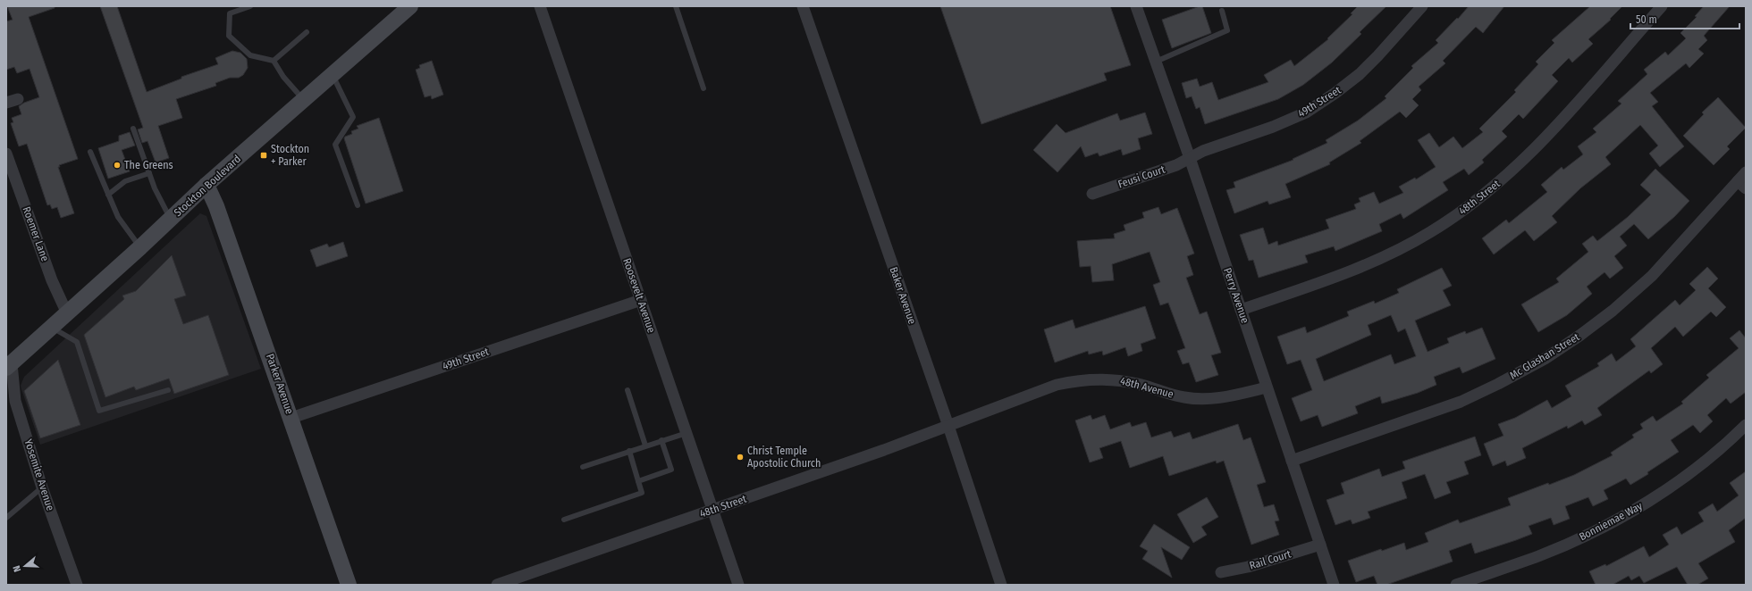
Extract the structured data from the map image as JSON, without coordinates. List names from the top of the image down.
{
  "streets": {
    "main road": ["Stockton Boulevard", "Parker Avenue"],
    "street": [
      "49th Street",
      "Feusi Court",
      "48th Street",
      "Roemer Lane",
      "Roosevelt Avenue",
      "Baker Avenue",
      "Perry Avenue",
      "Mc Glashan Street",
      "48th Avenue",
      "Yosemite Avenue",
      "Bonniemae Way",
      "Rail Court"
    ]
  },
  "crossings": [
    ["49th Street", "Feusi Court"],
    ["49th Street", "Roosevelt Avenue"],
    ["49th Street", "Perry Avenue"],
    ["49th Street", "Parker Avenue"],
    ["Feusi Court", "Perry Avenue"],
    ["Stockton Boulevard", "Roemer Lane"],
    ["Stockton Boulevard", "Parker Avenue"],
    ["Stockton Boulevard", "Yosemite Avenue"],
    ["48th Street", "Roosevelt Avenue"],
    ["48th Street", "Baker Avenue"],
    ["48th Street", "Perry Avenue"],
    ["48th Street", "48th Avenue"],
    ["Baker Avenue", "48th Avenue"],
    ["Perry Avenue", "Mc Glashan Street"],
    ["Perry Avenue", "48th Avenue"],
    ["Perry Avenue", "Rail Court"]
  ],
  "places": {
    "transit": ["Stockton + Parker"],
    "other": ["The Greens", "Christ Temple Apostolic Church"]
  },
  "scale_bar": "50 m",
  "north": "left"
}
